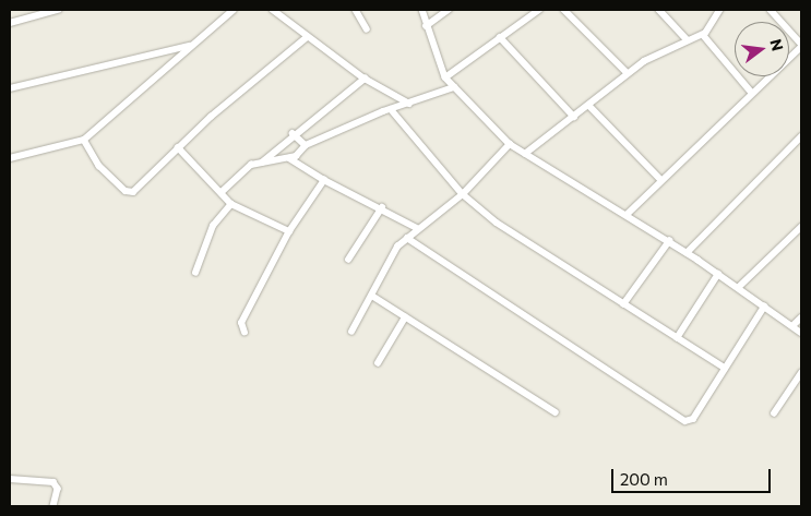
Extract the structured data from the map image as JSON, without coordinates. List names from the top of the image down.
{
  "scale_bar": "200 m",
  "north": "right"
}
